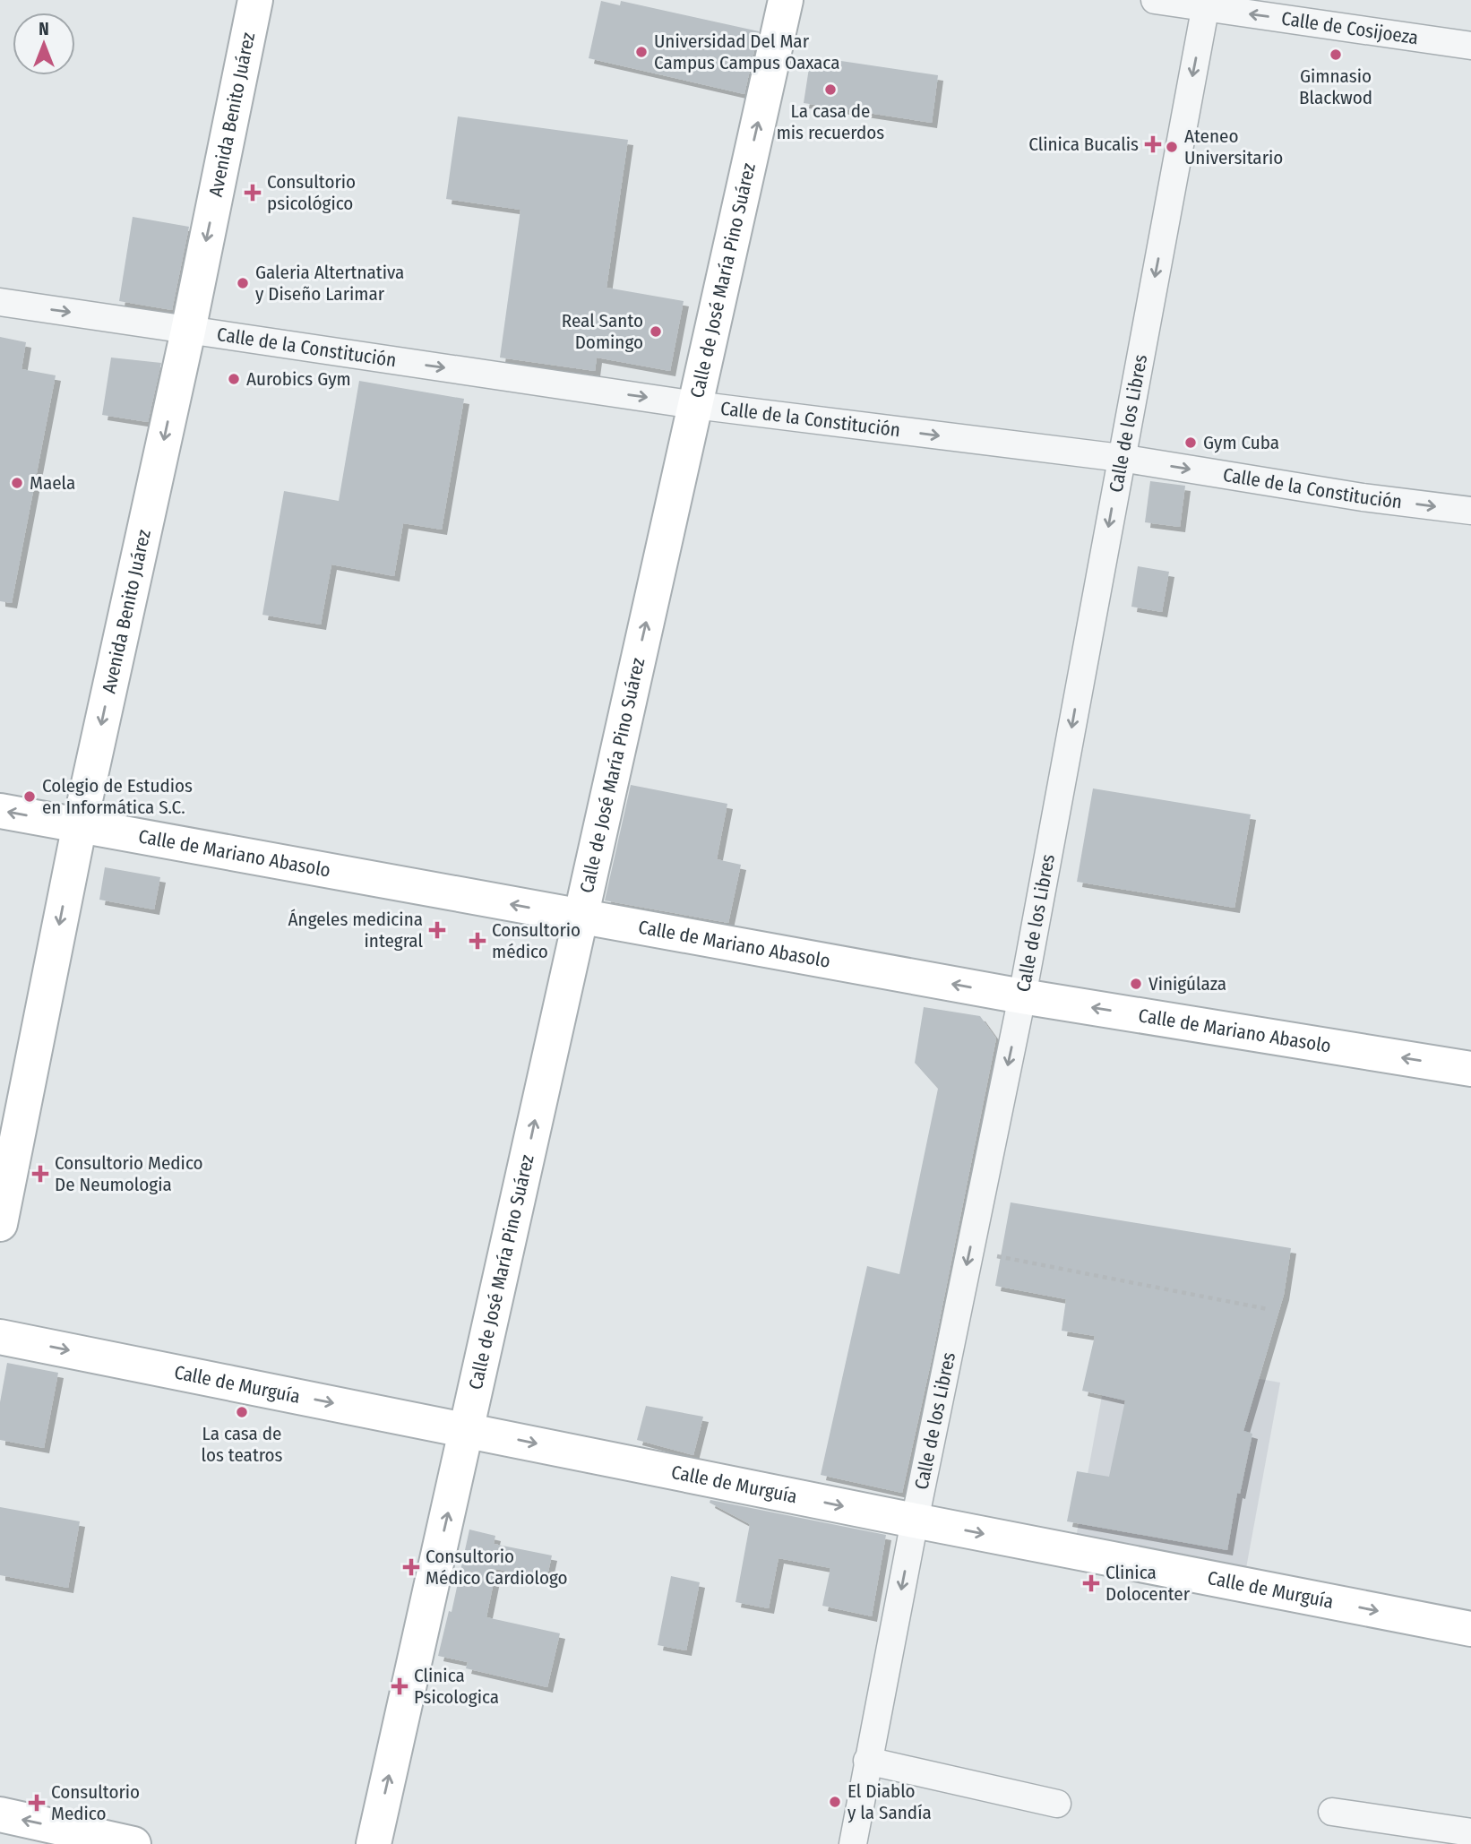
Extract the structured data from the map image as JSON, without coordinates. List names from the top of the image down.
{
  "streets": {
    "main road": [
      "Avenida Benito Juárez",
      "Calle de José María Pino Suárez",
      "Calle de Mariano Abasolo",
      "Calle de Murguía"
    ],
    "street": ["Calle de Cosijoeza", "Calle de la Constitución", "Calle de los Libres"]
  },
  "crossings": [
    ["Calle de Cosijoeza", "Calle de los Libres"],
    ["Avenida Benito Juárez", "Calle de la Constitución"],
    ["Avenida Benito Juárez", "Calle de Mariano Abasolo"],
    ["Calle de José María Pino Suárez", "Calle de la Constitución"],
    ["Calle de José María Pino Suárez", "Calle de Mariano Abasolo"],
    ["Calle de José María Pino Suárez", "Calle de Murguía"],
    ["Calle de la Constitución", "Calle de los Libres"],
    ["Calle de los Libres", "Calle de Mariano Abasolo"],
    ["Calle de los Libres", "Calle de Murguía"]
  ],
  "one_way": [
    "Calle de Cosijoeza",
    "Avenida Benito Juárez",
    "Calle de José María Pino Suárez",
    "Calle de la Constitución",
    "Calle de los Libres",
    "Calle de Mariano Abasolo",
    "Calle de Murguía"
  ],
  "places": {
    "other": [
      "Universidad Del Mar Campus Campus Oaxaca",
      "Gimnasio Blackwod",
      "La casa de mis recuerdos",
      "Ateneo Universitario",
      "Galeria Altertnativa y Diseño Larimar",
      "Real Santo Domingo",
      "Aurobics Gym",
      "Gym Cuba",
      "Maela",
      "Colegio de Estudios en Informática S.C.",
      "Vinigúlaza",
      "La casa de los teatros",
      "El Diablo y la Sandía"
    ],
    "health": [
      "Clinica Bucalis",
      "Consultorio psicológico",
      "Ángeles medicina integral",
      "Consultorio médico",
      "Consultorio Medico De Neumologia",
      "Consultorio Médico Cardiologo",
      "Clinica Dolocenter",
      "Clinica Psicologica",
      "Consultorio Medico"
    ]
  },
  "north": "top"
}
